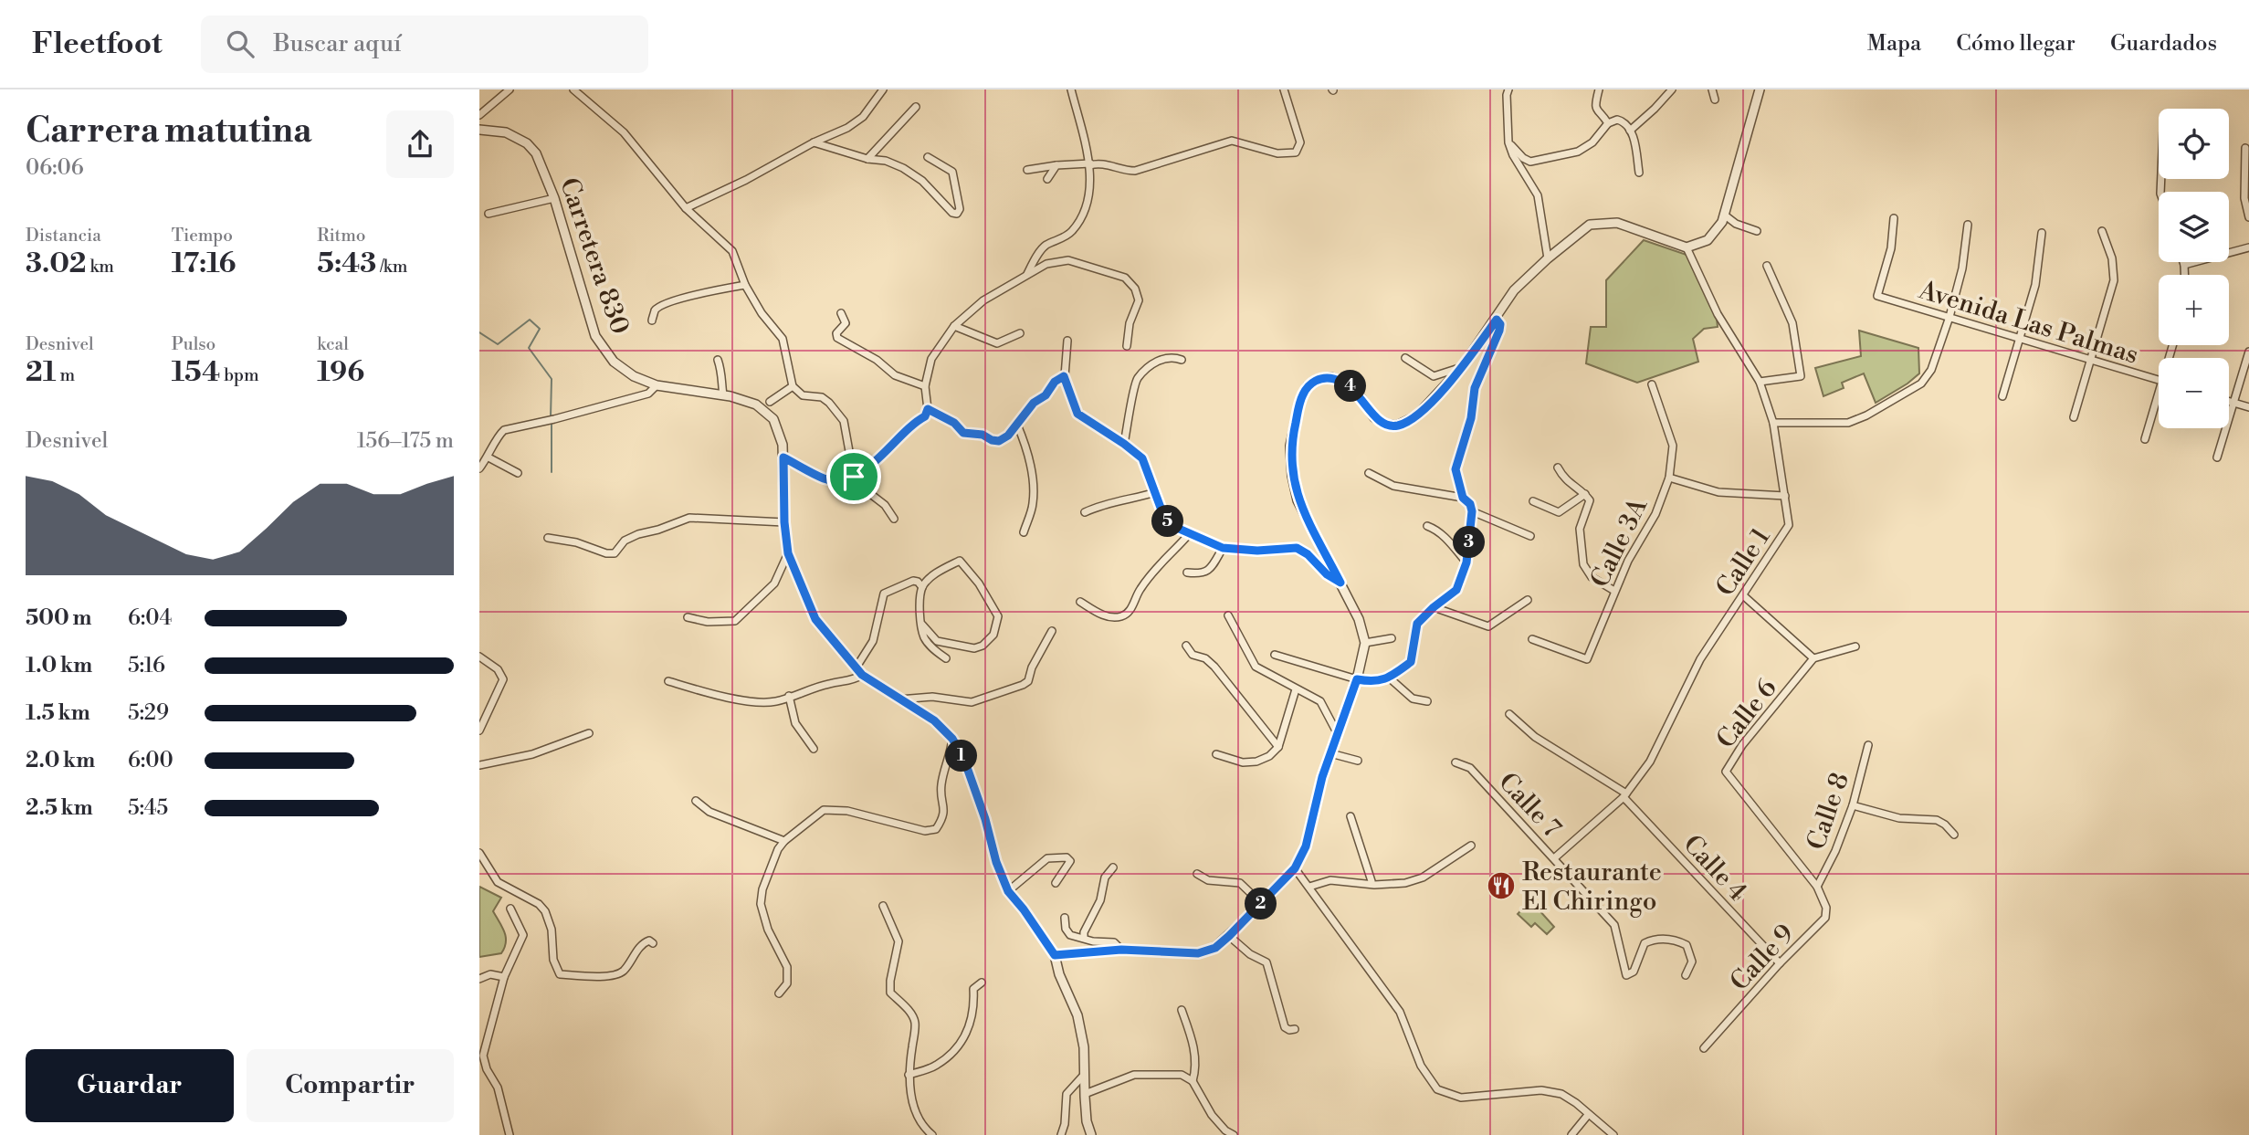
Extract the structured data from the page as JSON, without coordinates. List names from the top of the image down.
{
  "streets": {
    "street": [
      "Carretera 830",
      "Avenida Las Palmas",
      "Calle 3A",
      "Calle 1",
      "Calle 6",
      "Calle 7",
      "Calle 8",
      "Calle 4",
      "Calle 9"
    ]
  },
  "crossings": [
    ["Calle 1", "Calle 7"],
    ["Calle 1", "Calle 4"],
    ["Calle 6", "Calle 8"],
    ["Calle 6", "Calle 9"],
    ["Calle 8", "Calle 9"],
    ["Calle 4", "Calle 9"]
  ],
  "places": {
    "restaurant": ["Restaurante El Chiringo"]
  },
  "page": {
    "header": "Fleetfoot",
    "search": "Buscar aquí",
    "nav": ["Mapa", "Cómo llegar", "Guardados"],
    "heading": ["Carrera matutina", "06:06"],
    "map_buttons": ["+", "−"],
    "stats": [
      ["Distancia", "3.02 km"],
      ["Tiempo", "17:16"],
      ["Ritmo", "5:43 /km"],
      ["Desnivel", "21 m"],
      ["Pulso", "154 bpm"],
      ["kcal", "196"]
    ],
    "pins": [
      "4",
      "5",
      "3",
      "1",
      "2"
    ],
    "chart": ["Desnivel", "156–175 m"],
    "list": [
      {
        "name": "500 m",
        "note": "6:04"
      },
      {
        "name": "1.0 km",
        "note": "5:16"
      },
      {
        "name": "1.5 km",
        "note": "5:29"
      },
      {
        "name": "2.0 km",
        "note": "6:00"
      },
      {
        "name": "2.5 km",
        "note": "5:45"
      }
    ],
    "buttons": ["Guardar", "Compartir"]
  }
}
